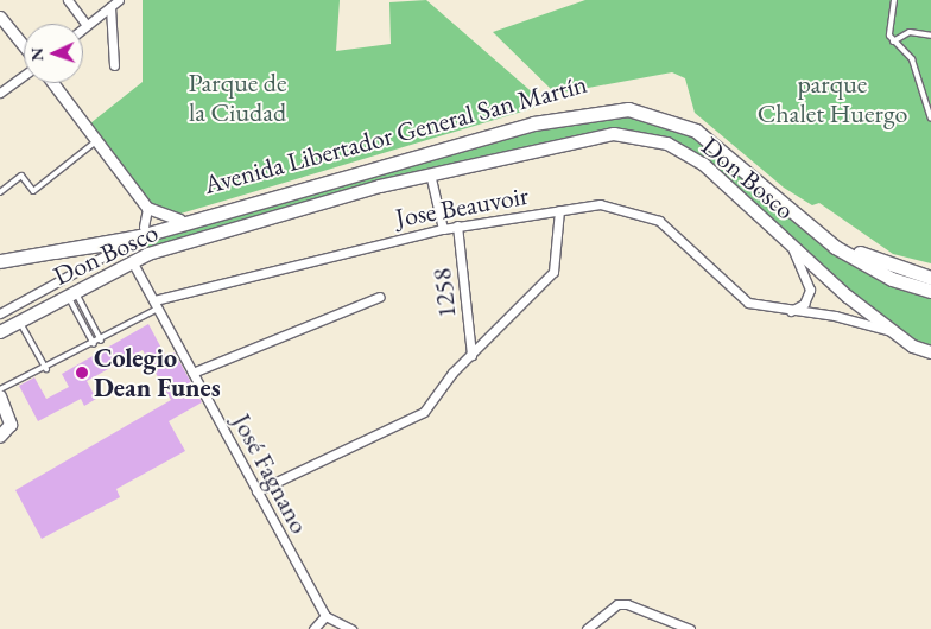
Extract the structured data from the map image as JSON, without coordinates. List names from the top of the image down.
{
  "streets": {
    "highway": ["Avenida Libertador General San Martín"],
    "main road": ["Don Bosco"],
    "street": ["Jose Beauvoir", "1258", "José Fagnano"]
  },
  "crossings": [
    ["Avenida Libertador General San Martín", "Don Bosco"],
    ["Don Bosco", "1258"],
    ["Don Bosco", "José Fagnano"],
    ["Jose Beauvoir", "1258"],
    ["Jose Beauvoir", "José Fagnano"]
  ],
  "parks": ["Parque de la Ciudad", "parque Chalet Huergo"],
  "places": ["Colegio Dean Funes"],
  "north": "left"
}
